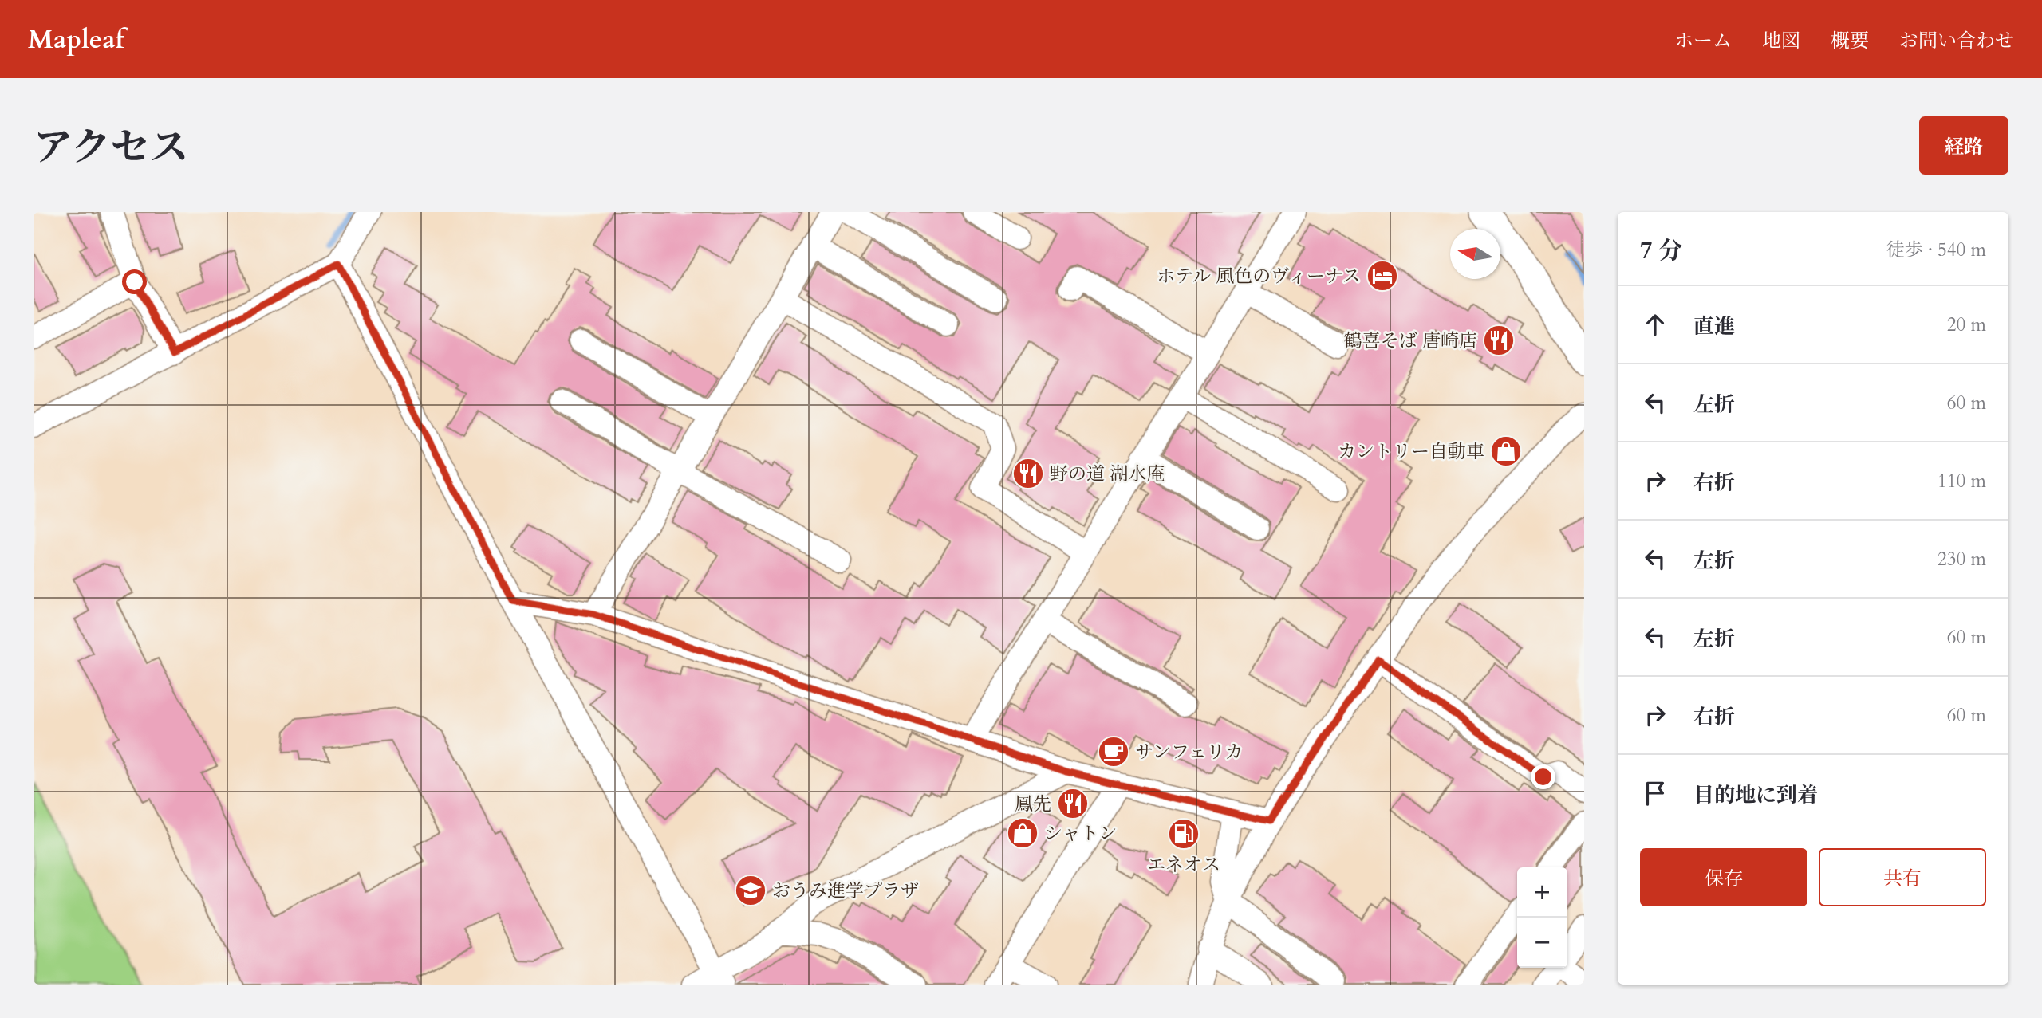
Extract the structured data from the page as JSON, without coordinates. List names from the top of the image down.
{
  "places": {
    "hotel": ["ホテル 風色のヴィーナス"],
    "restaurant": ["鶴喜そば 唐崎店", "野の道 湖水庵", "鳳先"],
    "shop": ["カントリー自動車", "シャトン"],
    "cafe": ["サンフェリカ"],
    "fuel station": ["エネオス"],
    "school or university": ["おうみ進学プラザ"]
  },
  "north": "left",
  "page": {
    "header": "Mapleaf",
    "nav": [
      "ホーム",
      "地図",
      "概要",
      "お問い合わせ"
    ],
    "title": "アクセス",
    "buttons": [
      "経路",
      ["保存", "共有"]
    ],
    "heading": ["7 分", "徒歩 · 540 m"],
    "list": [
      ["直進", "20 m"],
      ["左折", "60 m"],
      ["右折", "110 m"],
      ["左折", "230 m"],
      ["左折", "60 m"],
      ["右折", "60 m"],
      "目的地に到着"
    ],
    "map_buttons": ["+", "−"]
  }
}
